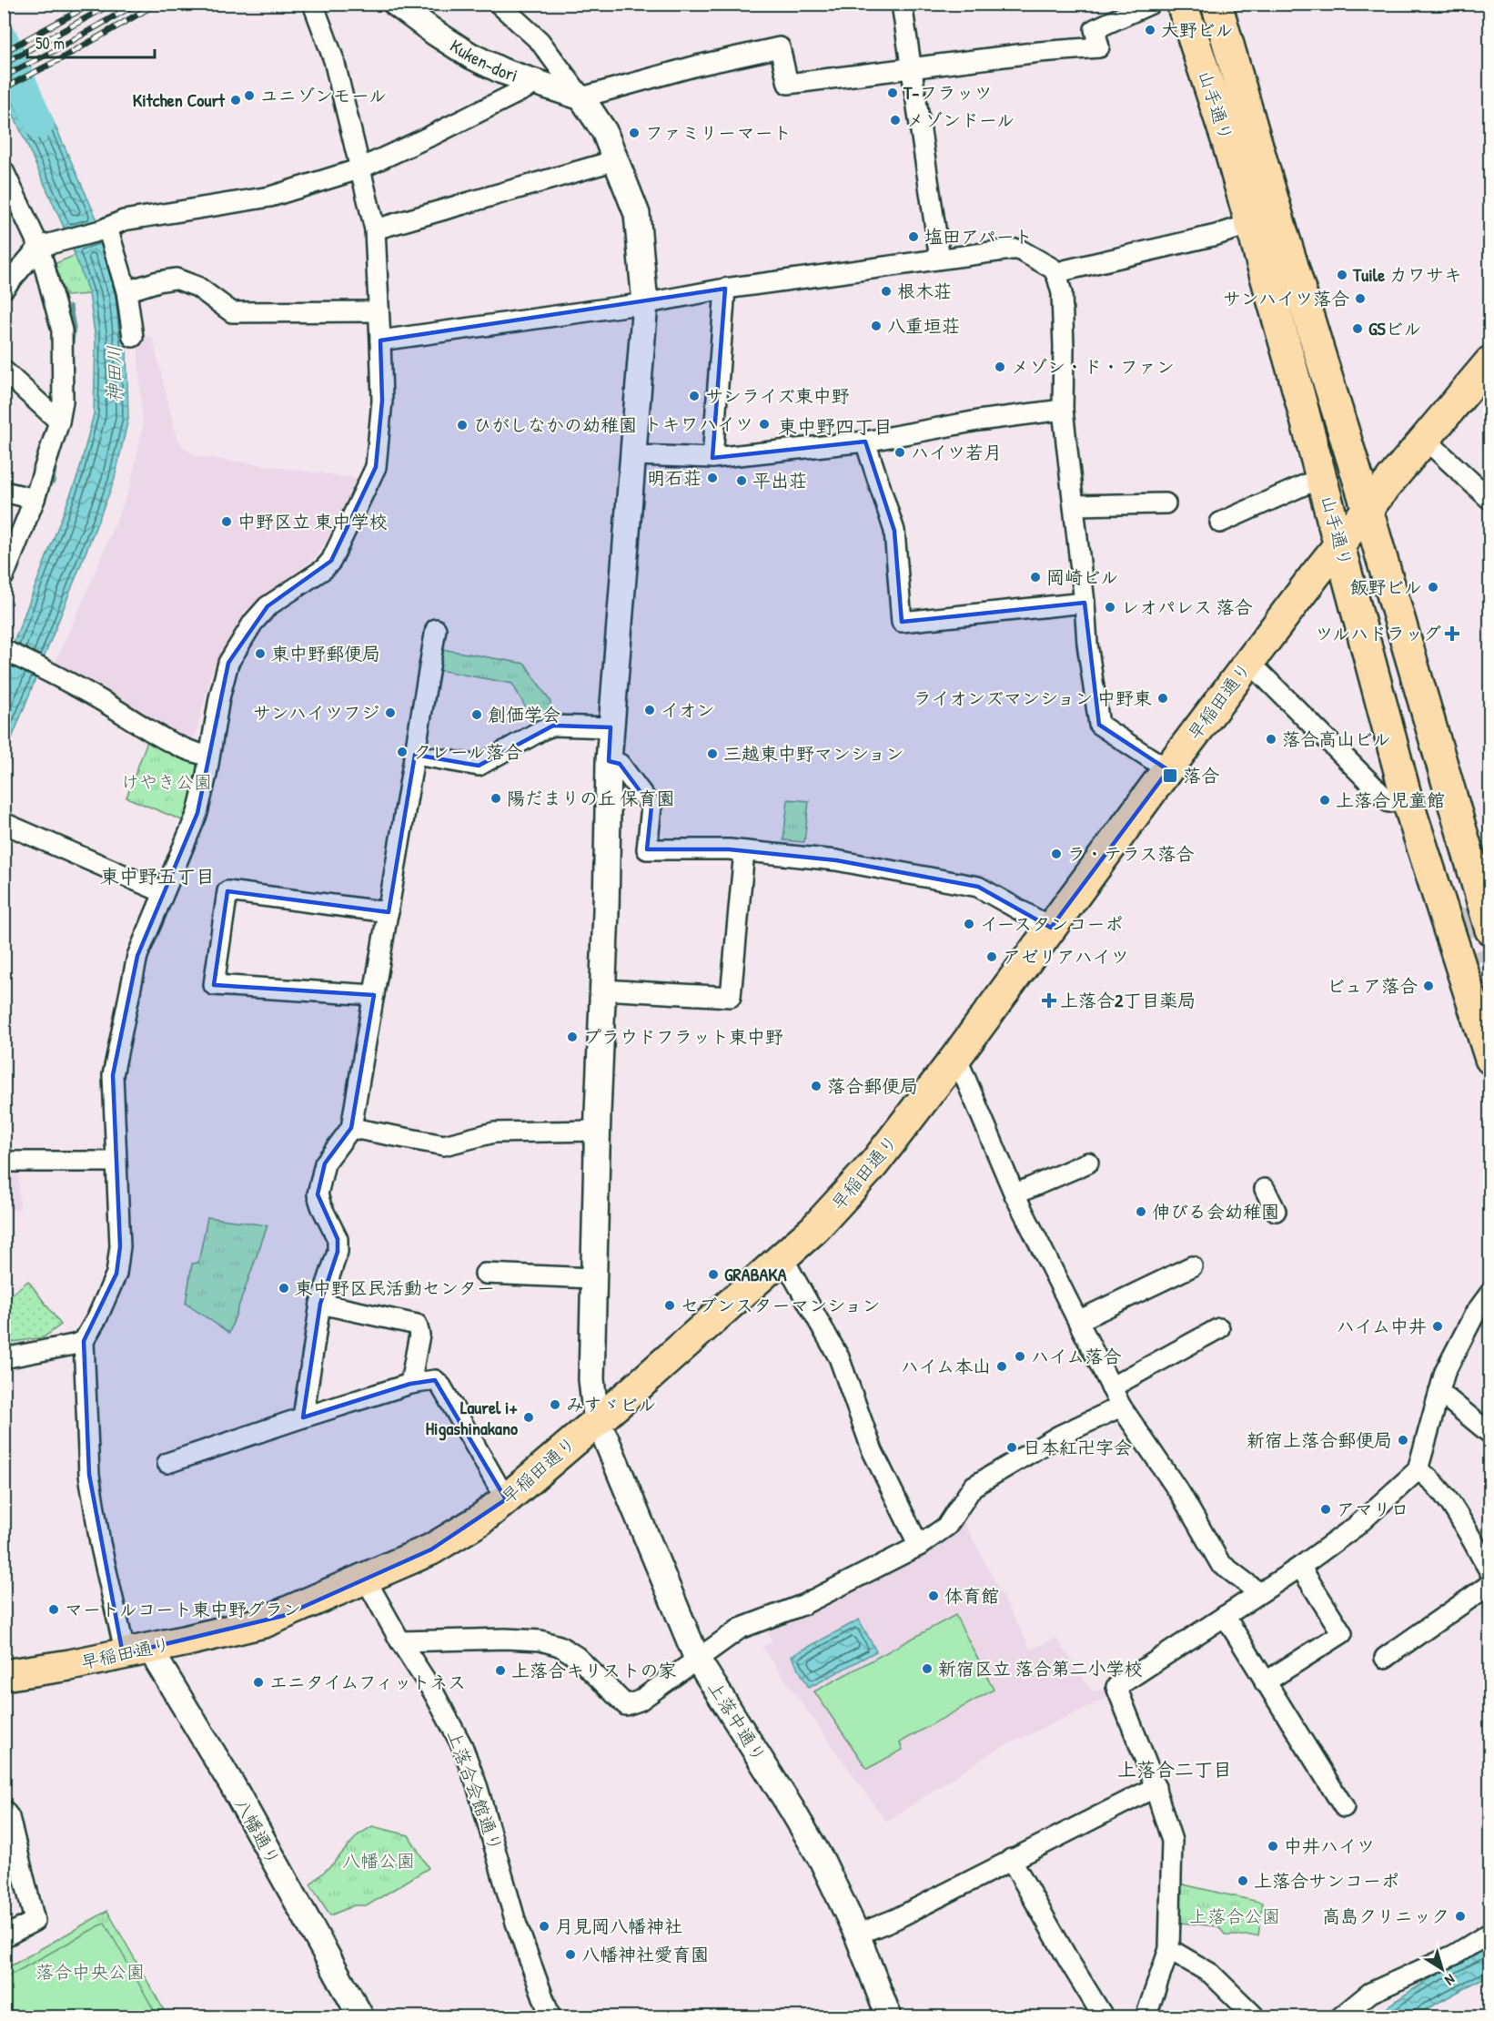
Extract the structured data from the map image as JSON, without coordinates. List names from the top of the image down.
{
  "streets": {
    "main road": ["山手通り", "早稲田通り"],
    "street": [
      "Kuken-dori",
      "上落中通り",
      "上落合会館通り",
      "八幡通り"
    ]
  },
  "crossings": [
    ["山手通り", "早稲田通り"],
    ["早稲田通り", "上落中通り"],
    ["早稲田通り", "上落合会館通り"],
    ["早稲田通り", "八幡通り"]
  ],
  "districts": ["東中野四丁目", "東中野五丁目", "上落合二丁目"],
  "water": ["神田川"],
  "parks": [
    "けやき公園",
    "八幡公園",
    "上落合公園",
    "落合中央公園"
  ],
  "places": {
    "other": [
      "大野ビル",
      "T-フラッツ",
      "ユニゾンモール",
      "Kitchen Court",
      "メゾンドール",
      "ファミリーマート",
      "塩田アパート",
      "Tuile カワサキ",
      "根木荘",
      "サンハイツ落合",
      "八重垣荘",
      "GSビル",
      "メゾン・ド・ファン",
      "サンライズ東中野",
      "トキワハイツ",
      "ひがしなかの幼稚園",
      "ハイツ若月",
      "明石荘",
      "平出荘",
      "中野区立 東中学校",
      "岡崎ビル",
      "飯野ビル",
      "レオパレス 落合",
      "東中野郵便局",
      "ライオンズマンション 中野東",
      "イオン",
      "サンハイツフジ",
      "創価学会",
      "落合高山ビル",
      "クレール落合",
      "三越東中野マンション",
      "陽だまりの丘 保育園",
      "上落合児童館",
      "ラ・テラス落合",
      "イースタンコーポ",
      "アゼリアハイツ",
      "ビュア落合",
      "プラウドフラット東中野",
      "落合郵便局",
      "伸びる会幼稚園",
      "GRABAKA",
      "東中野区民活動センター",
      "セブンスターマンション",
      "ハイム中井",
      "ハイム落合",
      "ハイム本山",
      "みすゞビル",
      "Laurel i+ Higashinakano",
      "新宿上落合郵便局",
      "日本紅卍字会",
      "アマリロ",
      "体育館",
      "マートルコート東中野グラン",
      "新宿区立 落合第二小学校",
      "上落合キリストの家",
      "エニタイムフィットネス",
      "中井ハイツ",
      "上落合サンコーポ",
      "高島クリニック",
      "月見岡八幡神社",
      "八幡神社愛育園"
    ],
    "health": ["ツルハドラッグ", "上落合2丁目薬局"],
    "transit": ["落合"]
  },
  "scale_bar": "50 m",
  "north": "bottom right"
}
